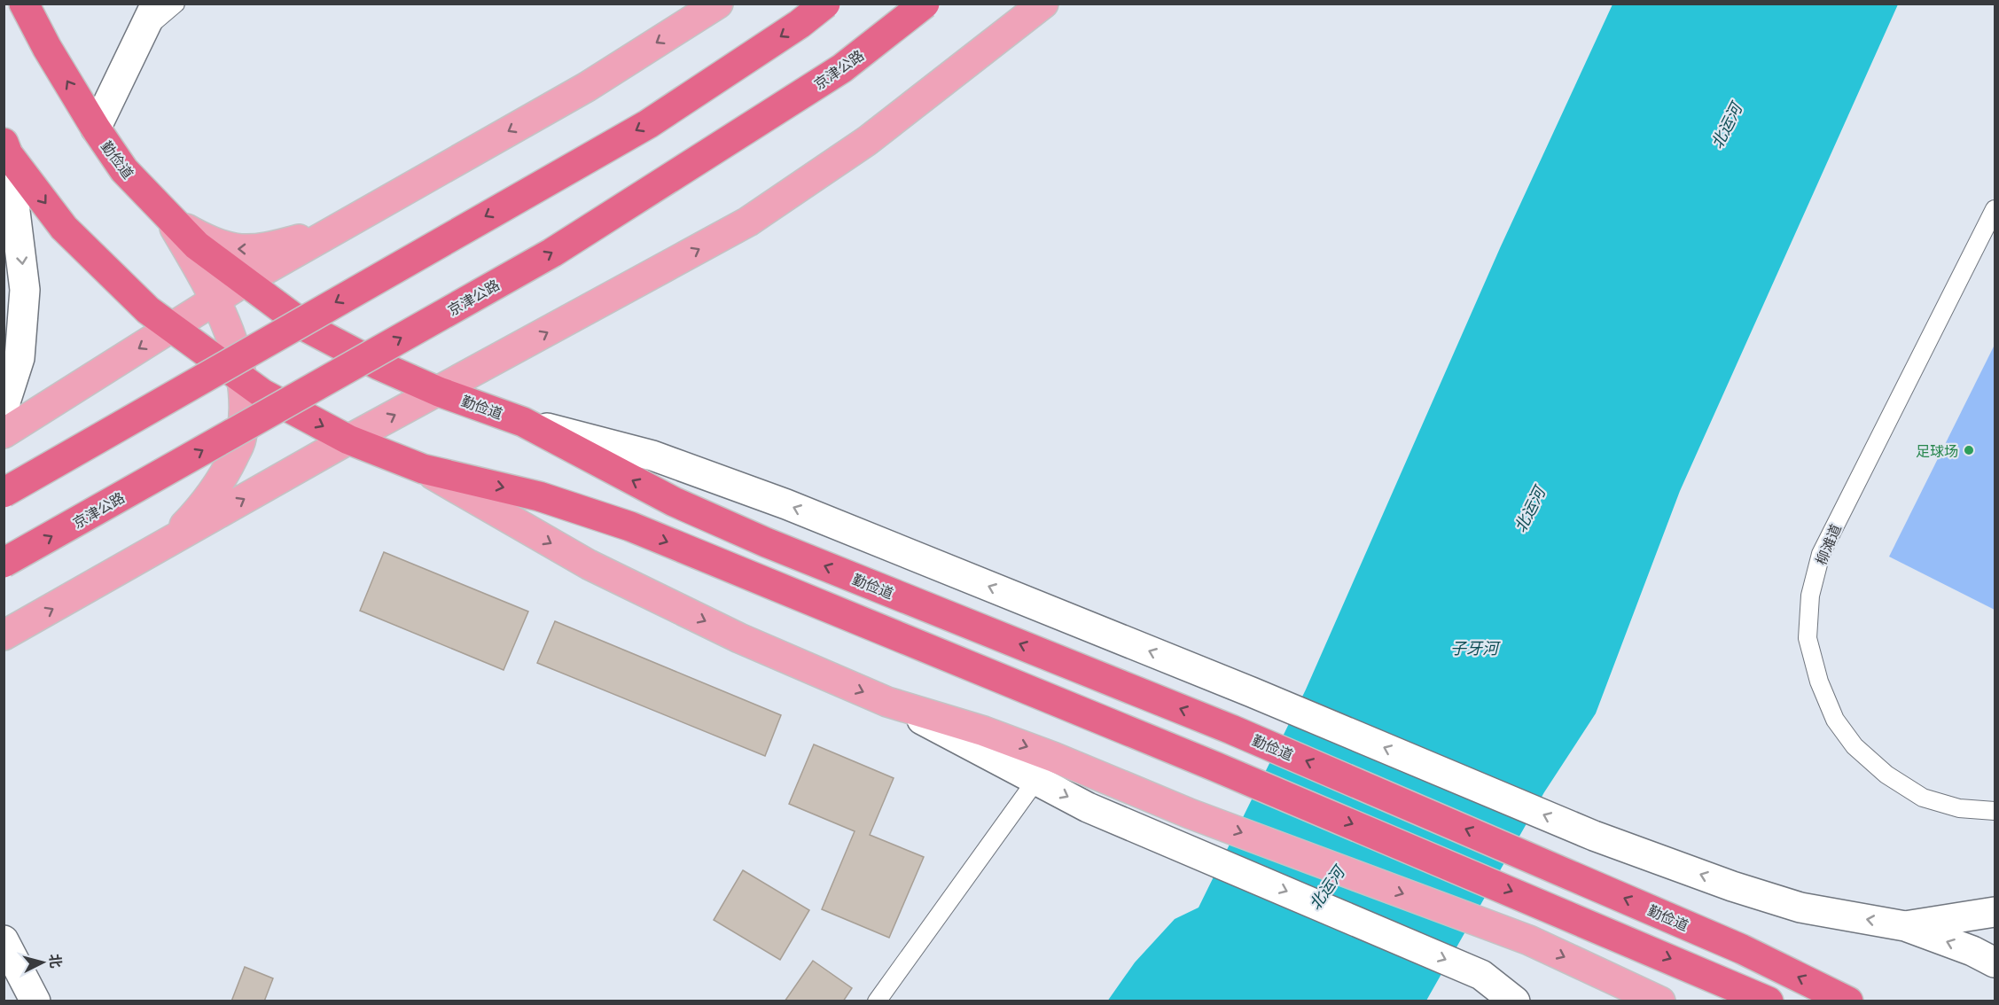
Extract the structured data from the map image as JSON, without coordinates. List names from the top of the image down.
{
  "streets": {
    "highway": ["京津公路", "勤俭道"],
    "lane": ["柳滩道"]
  },
  "water": ["北运河", "子牙河"],
  "places": ["足球场"],
  "north": "right"
}
